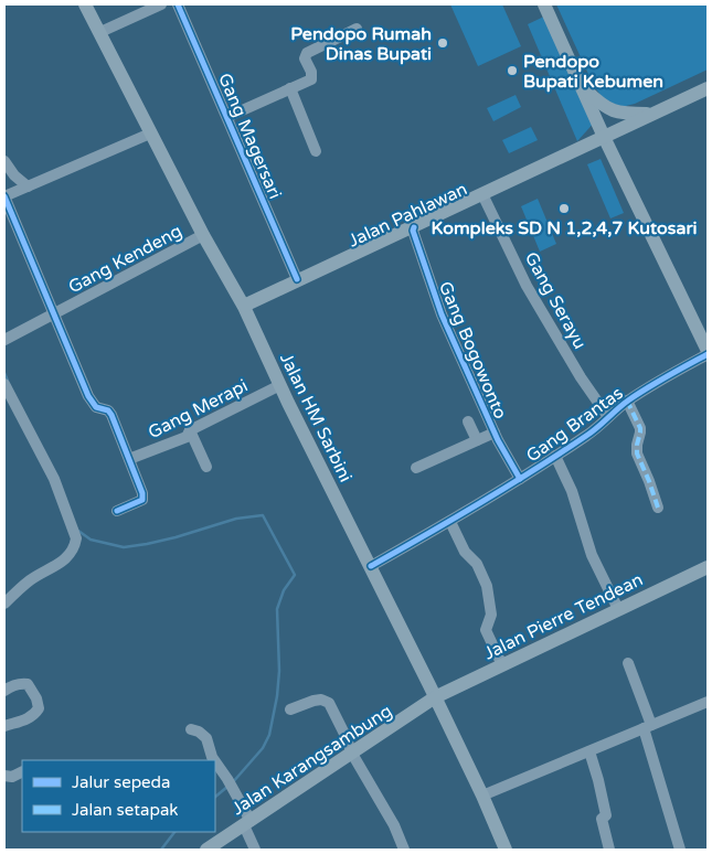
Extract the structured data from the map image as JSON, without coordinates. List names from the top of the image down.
{
  "streets": {
    "main road": [
      "Jalan Pahlawan",
      "Jalan HM Sarbini",
      "Jalan Pierre Tendean",
      "Jalan Karangsambung"
    ],
    "street": [
      "Gang Magersari",
      "Gang Kendeng",
      "Gang Serayu",
      "Gang Bogowonto",
      "Gang Merapi",
      "Gang Brantas"
    ]
  },
  "crossings": [
    ["Gang Magersari", "Jalan Pahlawan"],
    ["Jalan Pahlawan", "Gang Serayu"],
    ["Jalan Pahlawan", "Gang Bogowonto"],
    ["Jalan Pahlawan", "Jalan HM Sarbini"],
    ["Gang Kendeng", "Jalan HM Sarbini"],
    ["Gang Serayu", "Gang Brantas"],
    ["Gang Bogowonto", "Gang Brantas"],
    ["Gang Merapi", "Jalan HM Sarbini"],
    ["Jalan HM Sarbini", "Gang Brantas"],
    ["Jalan HM Sarbini", "Jalan Pierre Tendean"],
    ["Jalan HM Sarbini", "Jalan Karangsambung"],
    ["Jalan Pierre Tendean", "Jalan Karangsambung"]
  ],
  "places": ["Pendopo Rumah Dinas Bupati", "Pendopo Bupati Kebumen", "Kompleks SD N 1,2,4,7 Kutosari"],
  "legend": ["Jalur sepeda", "Jalan setapak"]
}
